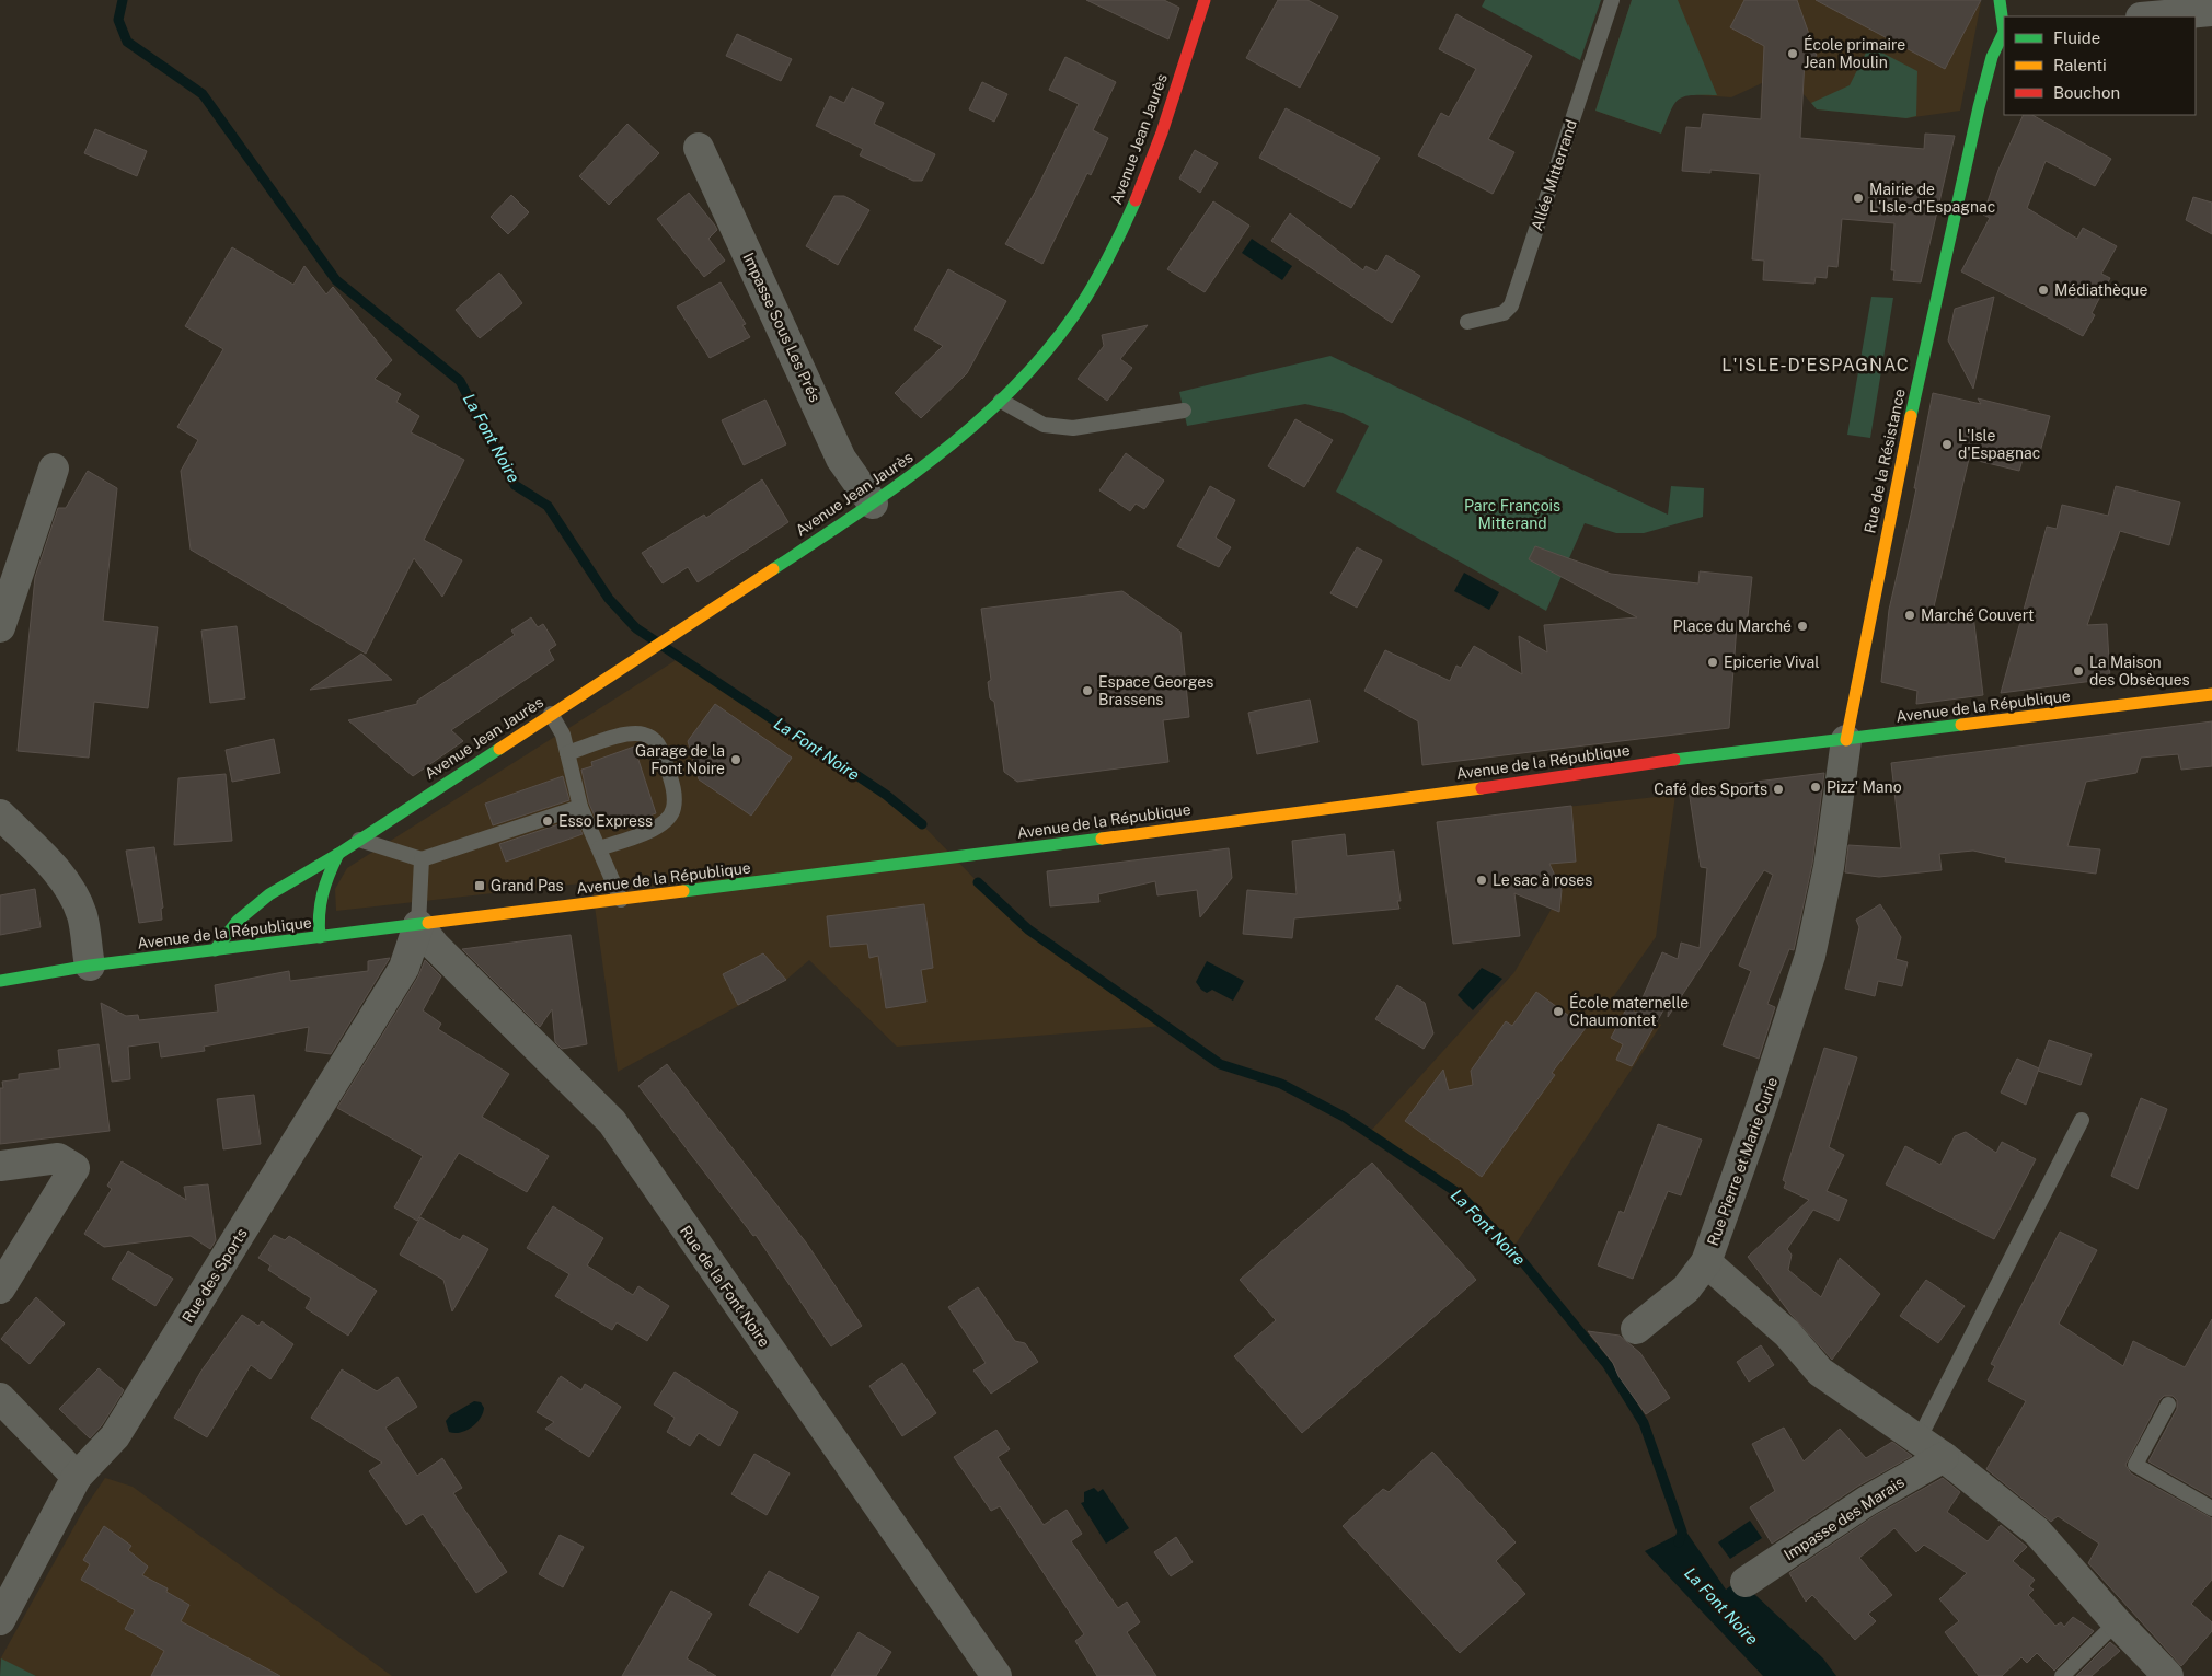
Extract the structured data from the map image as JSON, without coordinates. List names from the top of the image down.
{
  "streets": {
    "main road": ["Avenue Jean Jaurès", "Rue de la Résistance", "Avenue de la République"],
    "street": [
      "Impasse Sous Les Prés",
      "Rue Pierre et Marie Curie",
      "Rue des Sports",
      "Rue de la Font Noire",
      "Impasse des Marais"
    ],
    "lane": ["Allée Mitterrand"]
  },
  "crossings": [
    ["Avenue Jean Jaurès", "Impasse Sous Les Prés"],
    ["Avenue Jean Jaurès", "Avenue de la République"],
    ["Rue de la Résistance", "Avenue de la République"],
    ["Rue de la Résistance", "Rue Pierre et Marie Curie"],
    ["Avenue de la République", "Rue Pierre et Marie Curie"],
    ["Avenue de la République", "Rue des Sports"],
    ["Avenue de la République", "Rue de la Font Noire"],
    ["Rue Pierre et Marie Curie", "Impasse des Marais"],
    ["Rue des Sports", "Rue de la Font Noire"]
  ],
  "districts": ["L'ISLE-D'ESPAGNAC"],
  "water": ["La Font Noire"],
  "parks": ["Parc François Mitterand"],
  "places": {
    "other": [
      "École primaire Jean Moulin",
      "Mairie de L'Isle-d'Espagnac",
      "Médiathèque",
      "L'Isle d'Espagnac",
      "Marché Couvert",
      "Place du Marché",
      "Epicerie Vival",
      "La Maison des Obsèques",
      "Espace Georges Brassens",
      "Garage de la Font Noire",
      "Pizz' Mano",
      "Café des Sports",
      "Esso Express",
      "Le sac à roses",
      "École maternelle Chaumontet"
    ],
    "transit": ["Grand Pas"]
  },
  "legend": ["Fluide", "Ralenti", "Bouchon"]
}
